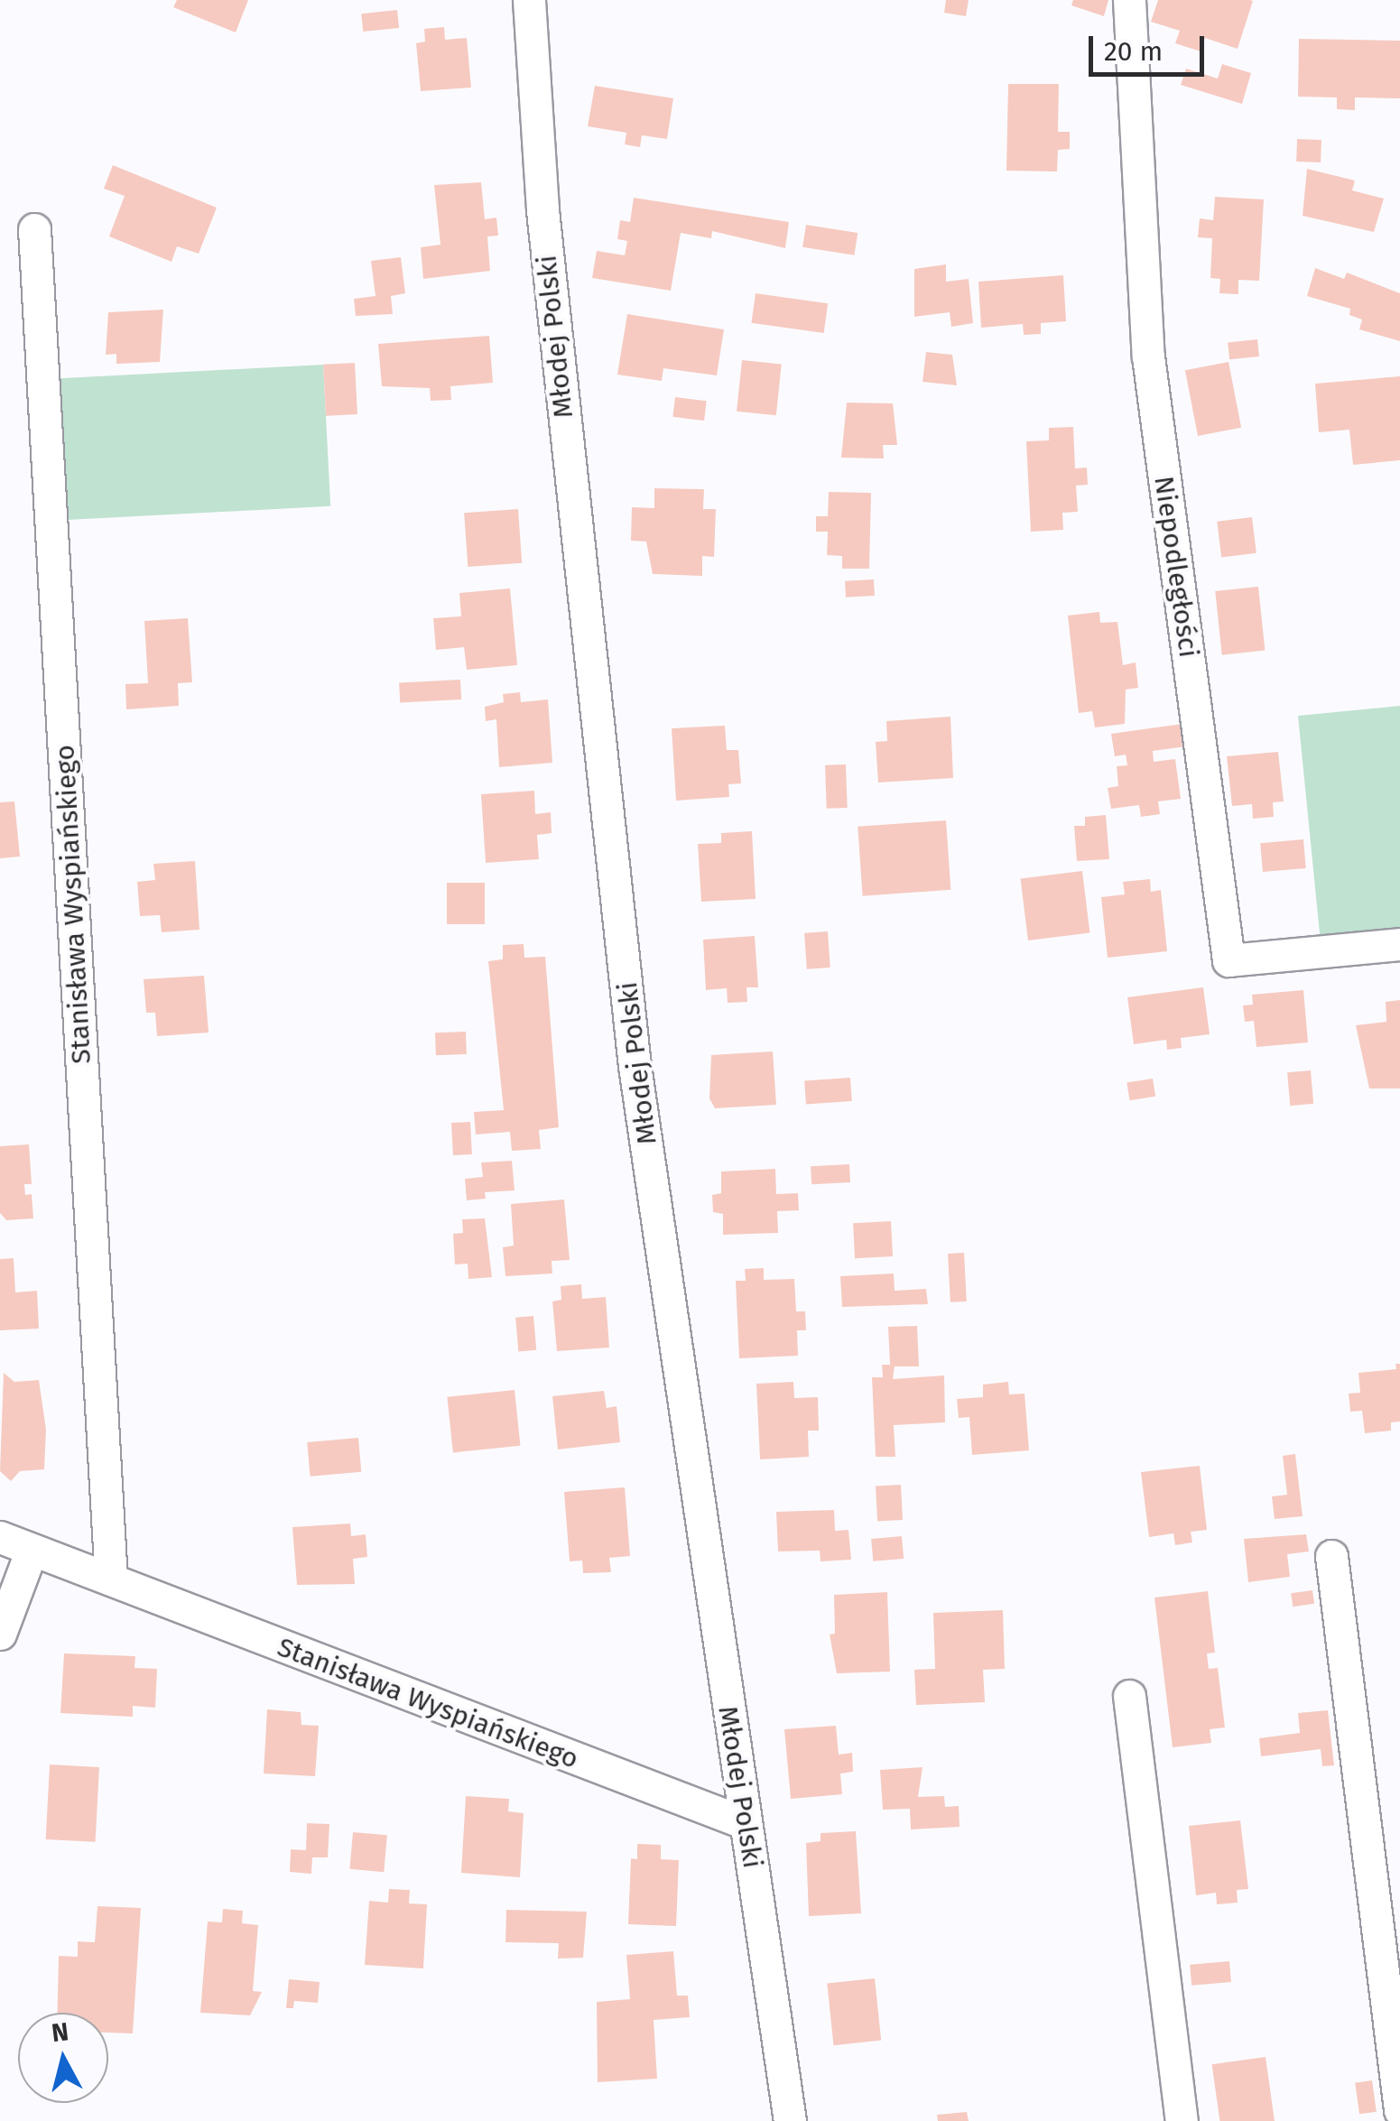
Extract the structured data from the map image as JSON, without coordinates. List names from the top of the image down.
{
  "streets": {
    "street": ["Młodej Polski", "Niepodległości", "Stanisława Wyspiańskiego"]
  },
  "crossings": [
    ["Młodej Polski", "Stanisława Wyspiańskiego"]
  ],
  "scale_bar": "20 m",
  "north": "top"
}
